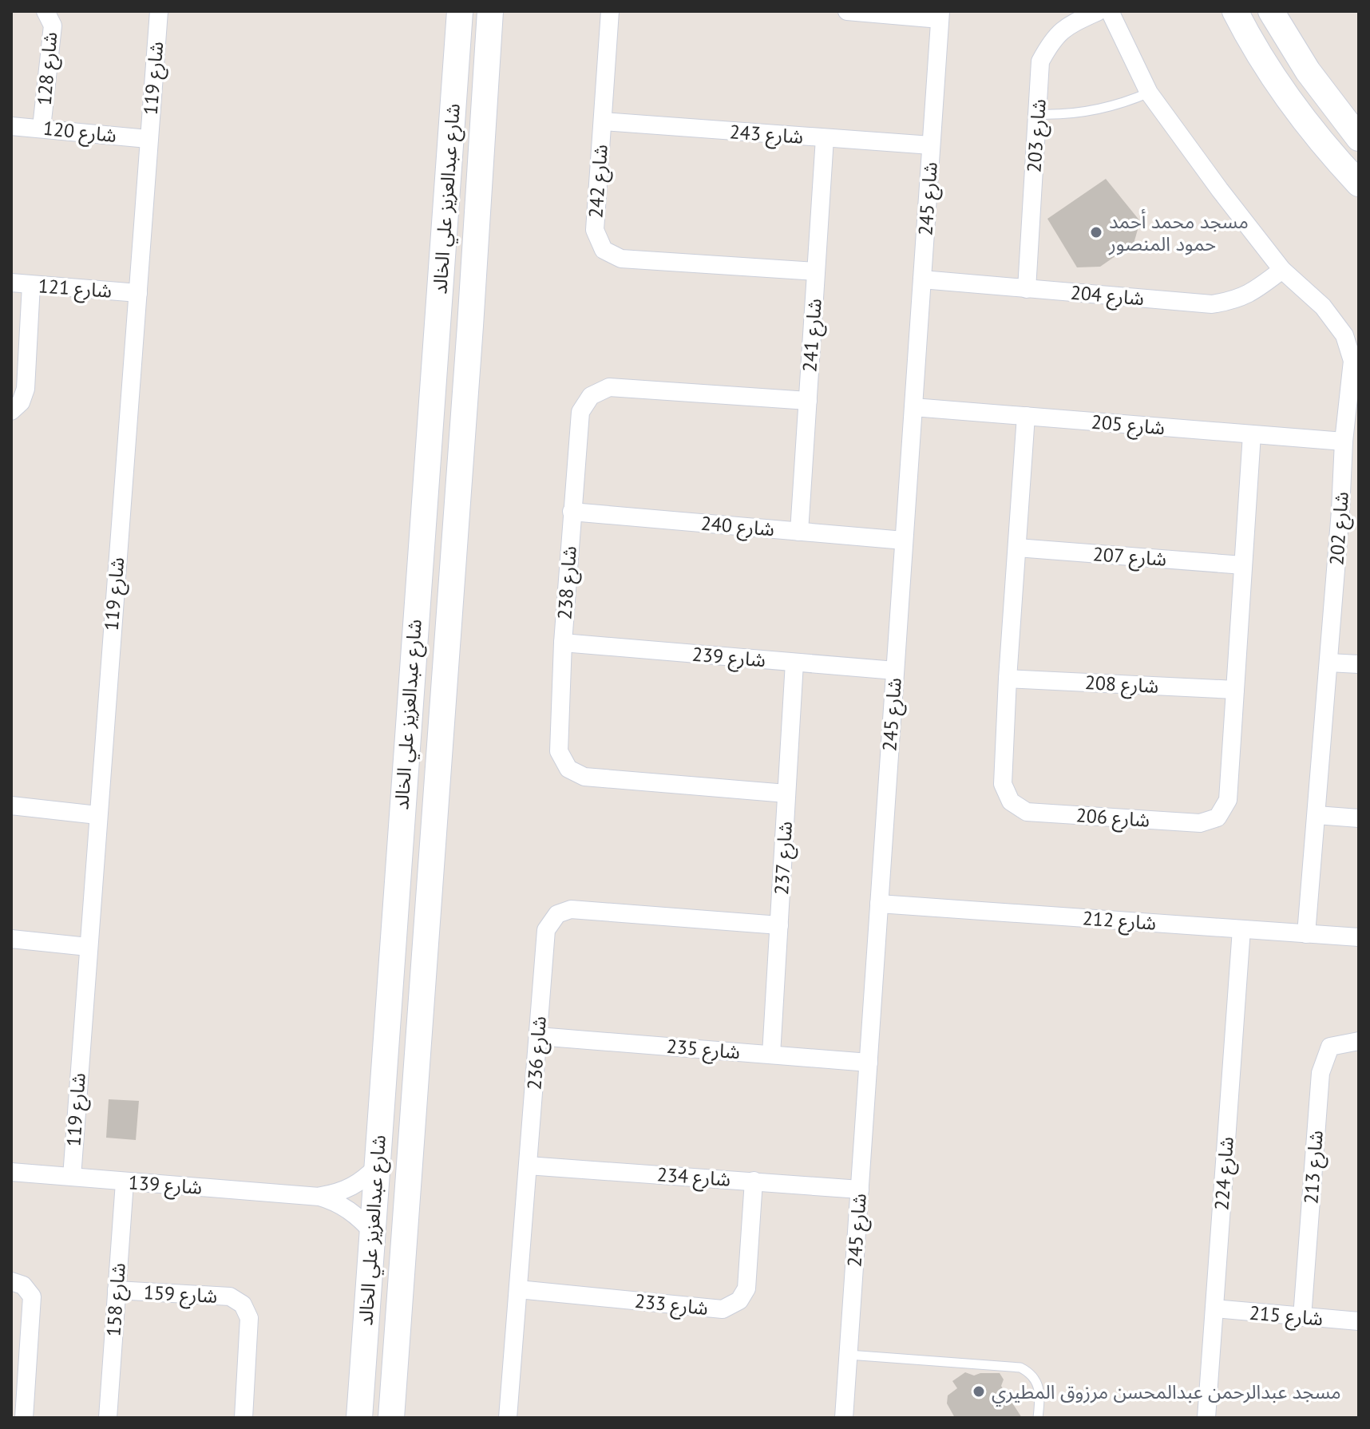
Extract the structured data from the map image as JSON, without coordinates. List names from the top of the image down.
{
  "streets": {
    "street": [
      "شارع 128",
      "شارع 119",
      "شارع 120",
      "شارع 243",
      "شارع 203",
      "شارع 242",
      "شارع عبدالعزيز علي الخالد",
      "شارع 245",
      "شارع 121",
      "شارع 204",
      "شارع 241",
      "شارع 205",
      "شارع 240",
      "شارع 202",
      "شارع 207",
      "شارع 238",
      "شارع 239",
      "شارع 208",
      "شارع 206",
      "شارع 237",
      "شارع 212",
      "شارع 235",
      "شارع 236",
      "شارع 213",
      "شارع 224",
      "شارع 234",
      "شارع 139",
      "شارع 159",
      "شارع 158",
      "شارع 233",
      "شارع 215"
    ]
  },
  "crossings": [
    ["شارع 128", "شارع 120"],
    ["شارع 119", "شارع 120"],
    ["شارع 119", "شارع 121"],
    ["شارع 119", "شارع 139"],
    ["شارع 243", "شارع 242"],
    ["شارع 243", "شارع 245"],
    ["شارع 243", "شارع 241"],
    ["شارع 203", "شارع 204"],
    ["شارع 242", "شارع 241"],
    ["شارع عبدالعزيز علي الخالد", "شارع 139"],
    ["شارع 245", "شارع 204"],
    ["شارع 245", "شارع 205"],
    ["شارع 245", "شارع 240"],
    ["شارع 245", "شارع 239"],
    ["شارع 245", "شارع 212"],
    ["شارع 245", "شارع 235"],
    ["شارع 245", "شارع 234"],
    ["شارع 204", "شارع 202"],
    ["شارع 241", "شارع 240"],
    ["شارع 241", "شارع 238"],
    ["شارع 205", "شارع 202"],
    ["شارع 205", "شارع 206"],
    ["شارع 240", "شارع 238"],
    ["شارع 202", "شارع 212"],
    ["شارع 207", "شارع 206"],
    ["شارع 238", "شارع 239"],
    ["شارع 238", "شارع 237"],
    ["شارع 239", "شارع 237"],
    ["شارع 208", "شارع 206"],
    ["شارع 237", "شارع 235"],
    ["شارع 237", "شارع 236"],
    ["شارع 212", "شارع 224"],
    ["شارع 235", "شارع 236"],
    ["شارع 236", "شارع 234"],
    ["شارع 236", "شارع 233"],
    ["شارع 213", "شارع 215"],
    ["شارع 224", "شارع 215"],
    ["شارع 234", "شارع 233"],
    ["شارع 139", "شارع 158"],
    ["شارع 159", "شارع 158"]
  ],
  "places": ["مسجد محمد أحمد حمود المنصور", "مسجد عبدالرحمن عبدالمحسن مرزوق المطيري"]
}
